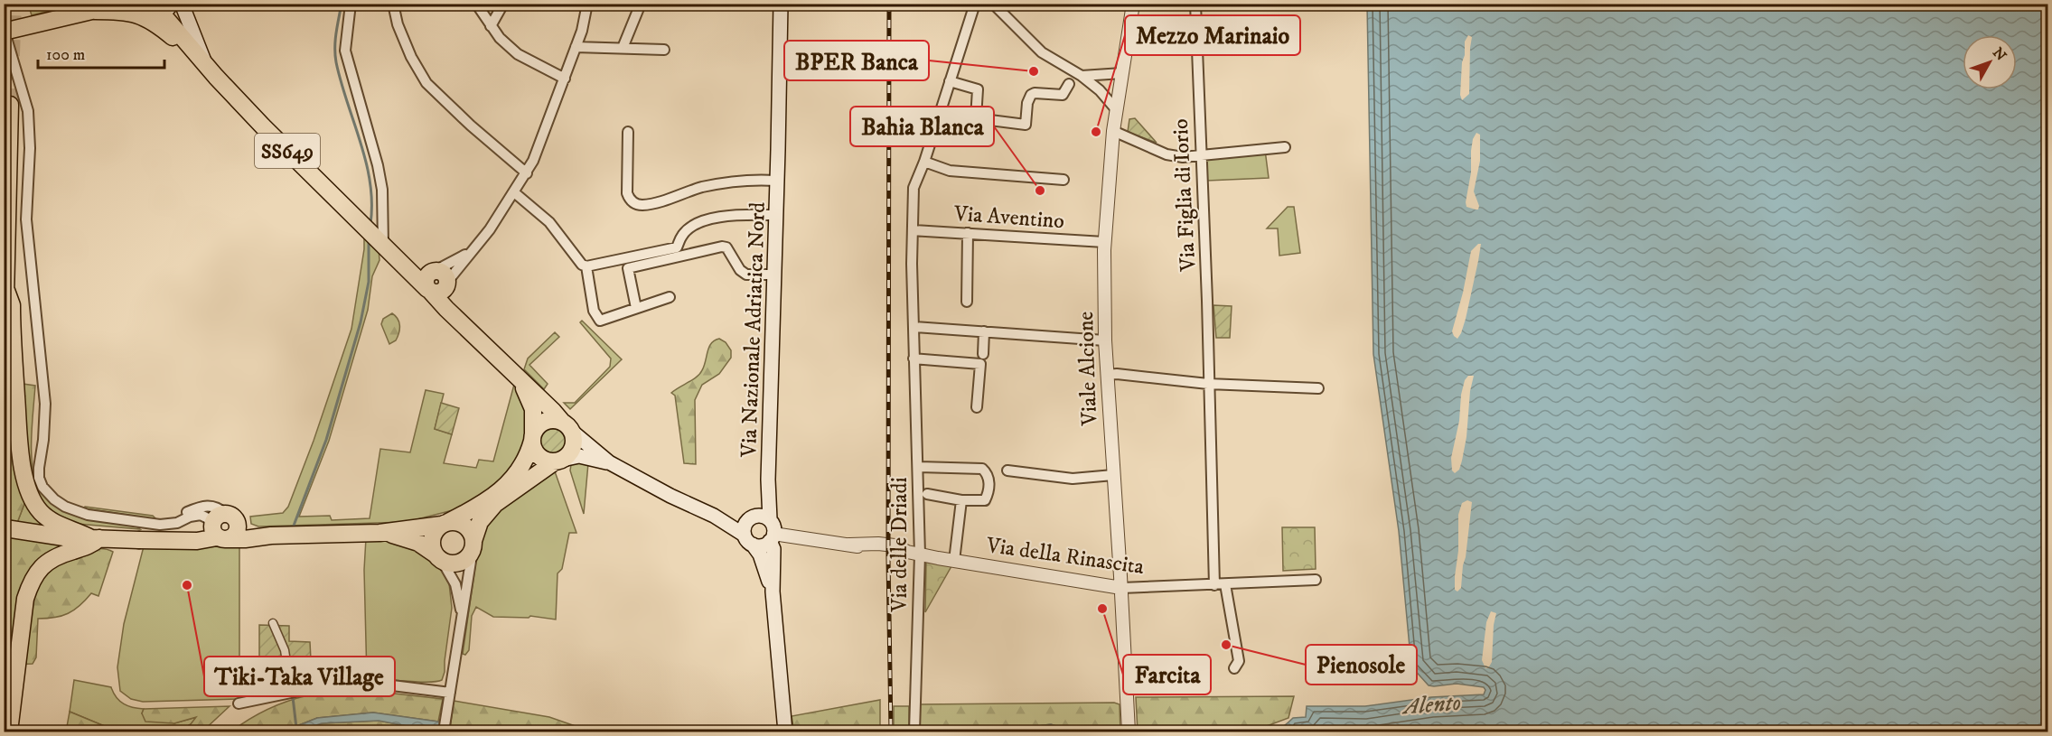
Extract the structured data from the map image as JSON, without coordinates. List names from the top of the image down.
{
  "streets": {
    "main road": ["SS649", "Via Nazionale Adriatica Nord"],
    "street": [
      "Via Figlia di Iorio",
      "Via Aventino",
      "Viale Alcione",
      "Via delle Driadi",
      "Via della Rinascita"
    ]
  },
  "crossings": [
    ["SS649", "Via Nazionale Adriatica Nord"],
    ["Via Figlia di Iorio", "Via della Rinascita"],
    ["Via Aventino", "Viale Alcione"],
    ["Via Aventino", "Via delle Driadi"],
    ["Via Nazionale Adriatica Nord", "Via della Rinascita"],
    ["Viale Alcione", "Via della Rinascita"],
    ["Via delle Driadi", "Via della Rinascita"]
  ],
  "water": ["Alento"],
  "places": [
    "BPER Banca",
    "Mezzo Marinaio",
    "Bahia Blanca",
    "Tiki-Taka Village",
    "Farcita",
    "Pienosole"
  ],
  "scale_bar": "100 m",
  "north": "top right"
}
